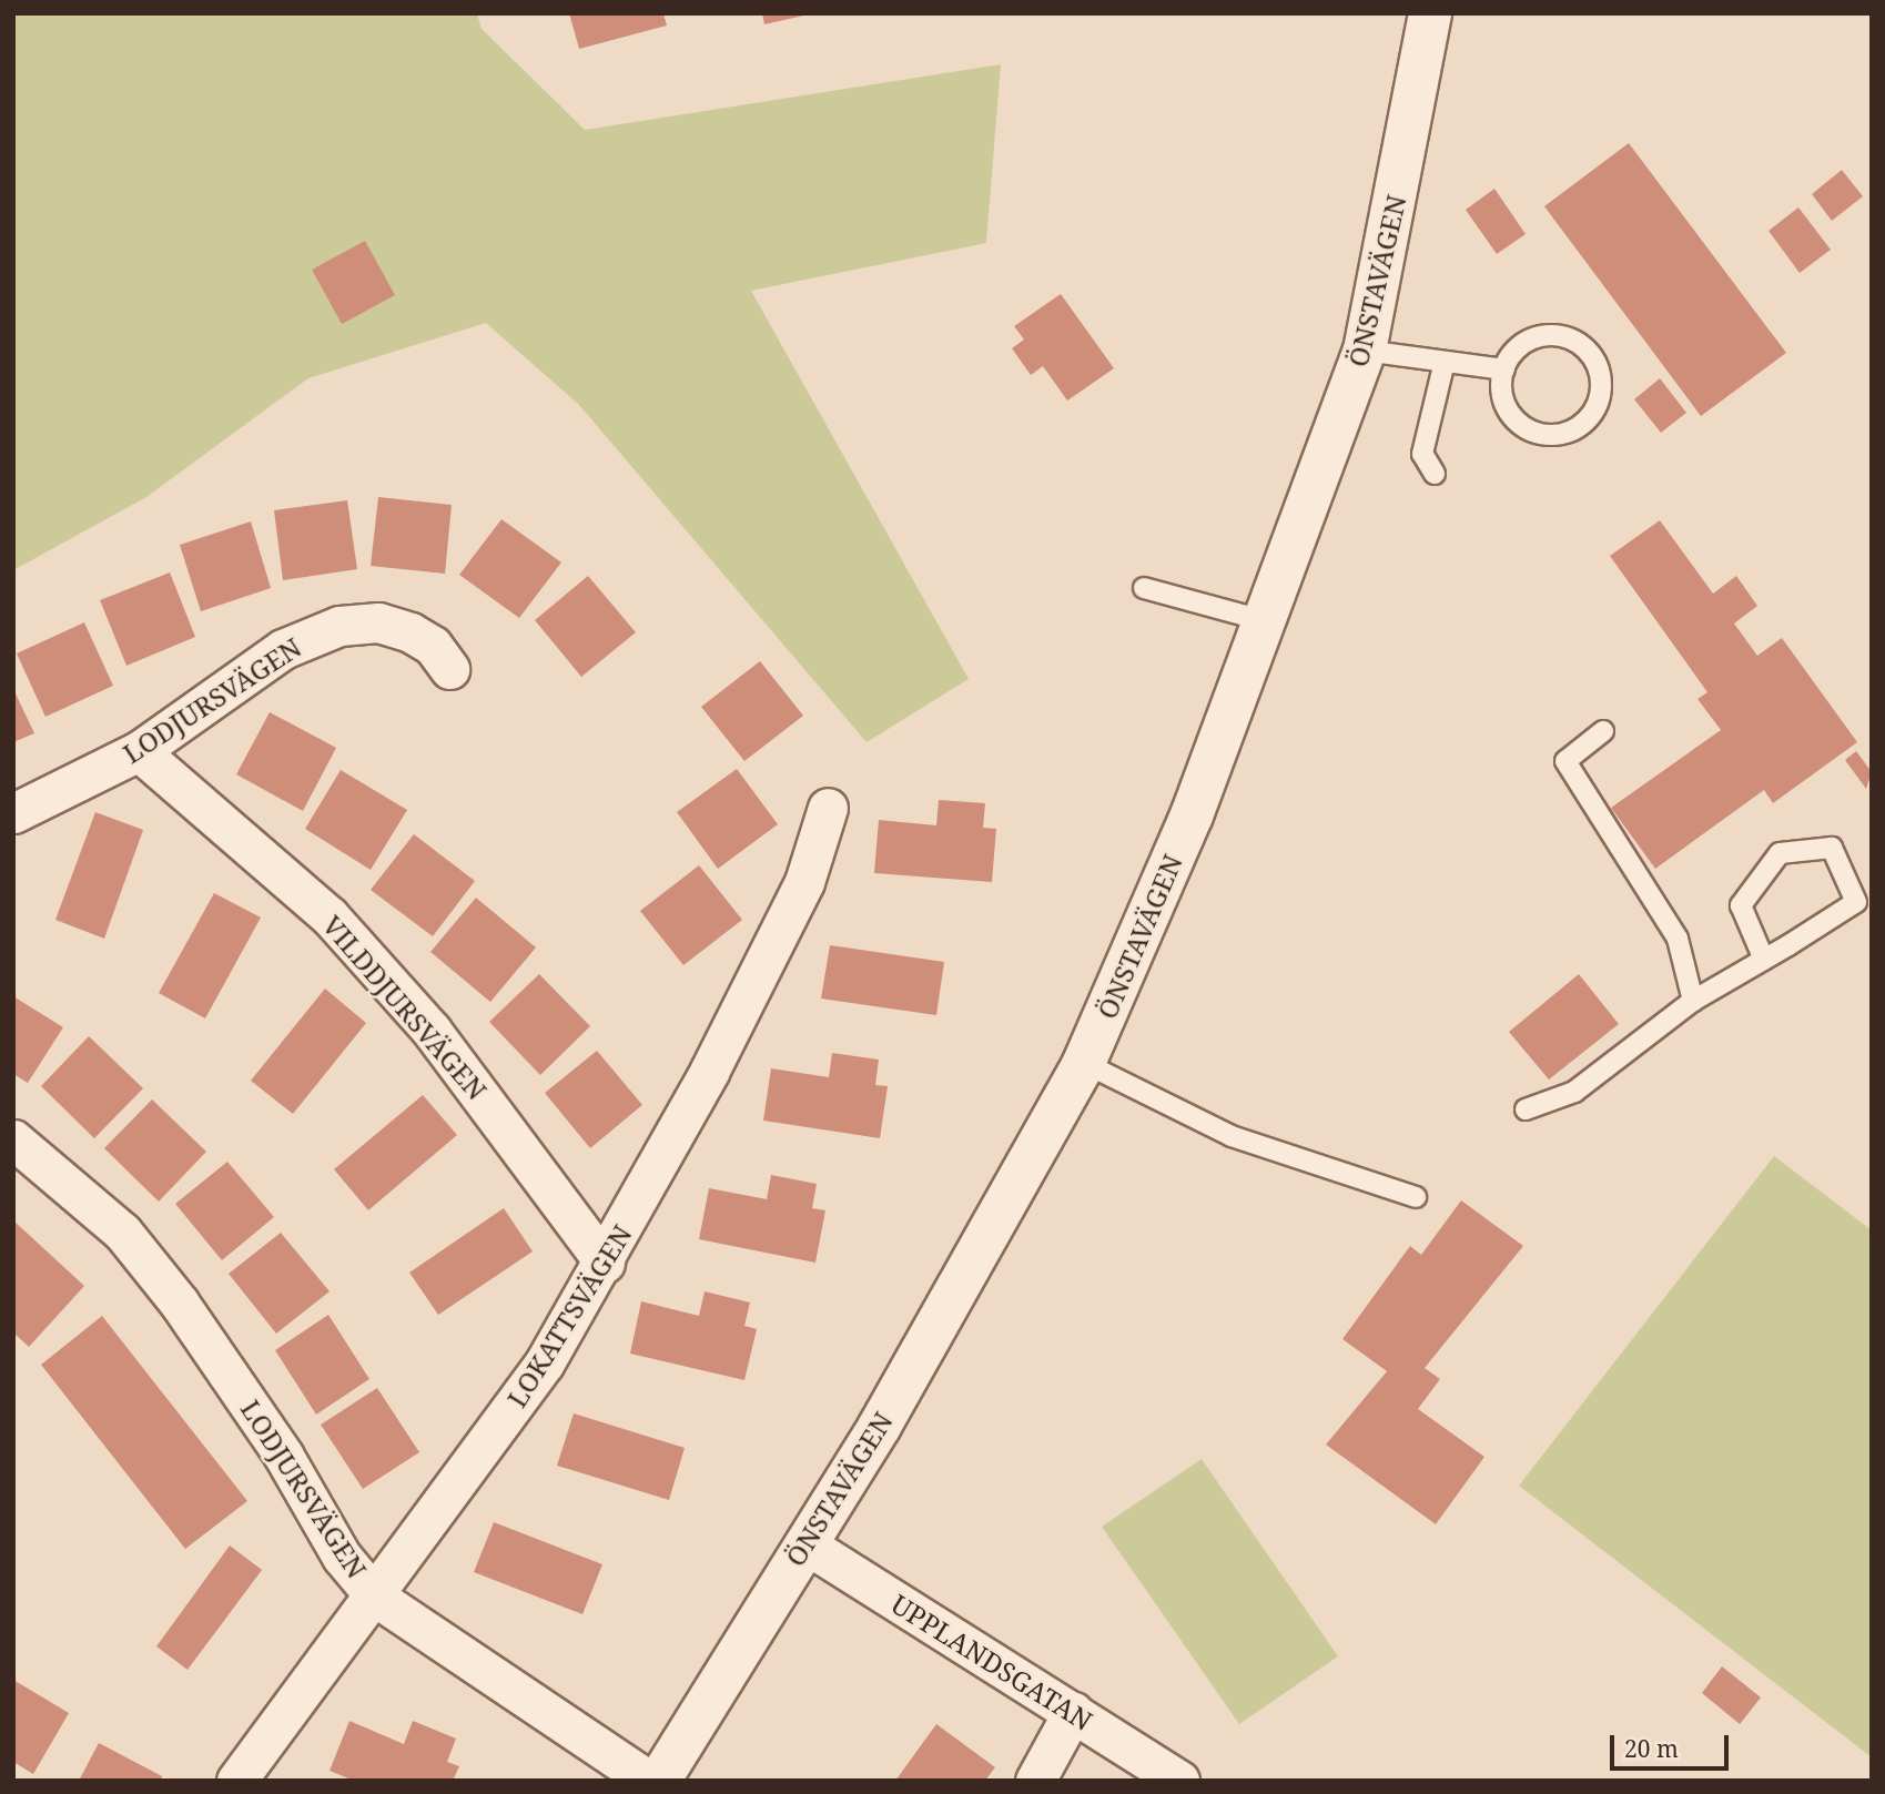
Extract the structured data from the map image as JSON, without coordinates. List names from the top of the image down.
{
  "streets": {
    "street": [
      "ÖNSTAVÄGEN",
      "LODJURSVÄGEN",
      "VILDDJURSVÄGEN",
      "LOKATTSVÄGEN",
      "UPPLANDSGATAN"
    ]
  },
  "crossings": [
    ["ÖNSTAVÄGEN", "UPPLANDSGATAN"],
    ["LODJURSVÄGEN", "VILDDJURSVÄGEN"],
    ["LODJURSVÄGEN", "LOKATTSVÄGEN"],
    ["VILDDJURSVÄGEN", "LOKATTSVÄGEN"]
  ],
  "scale_bar": "20 m"
}
